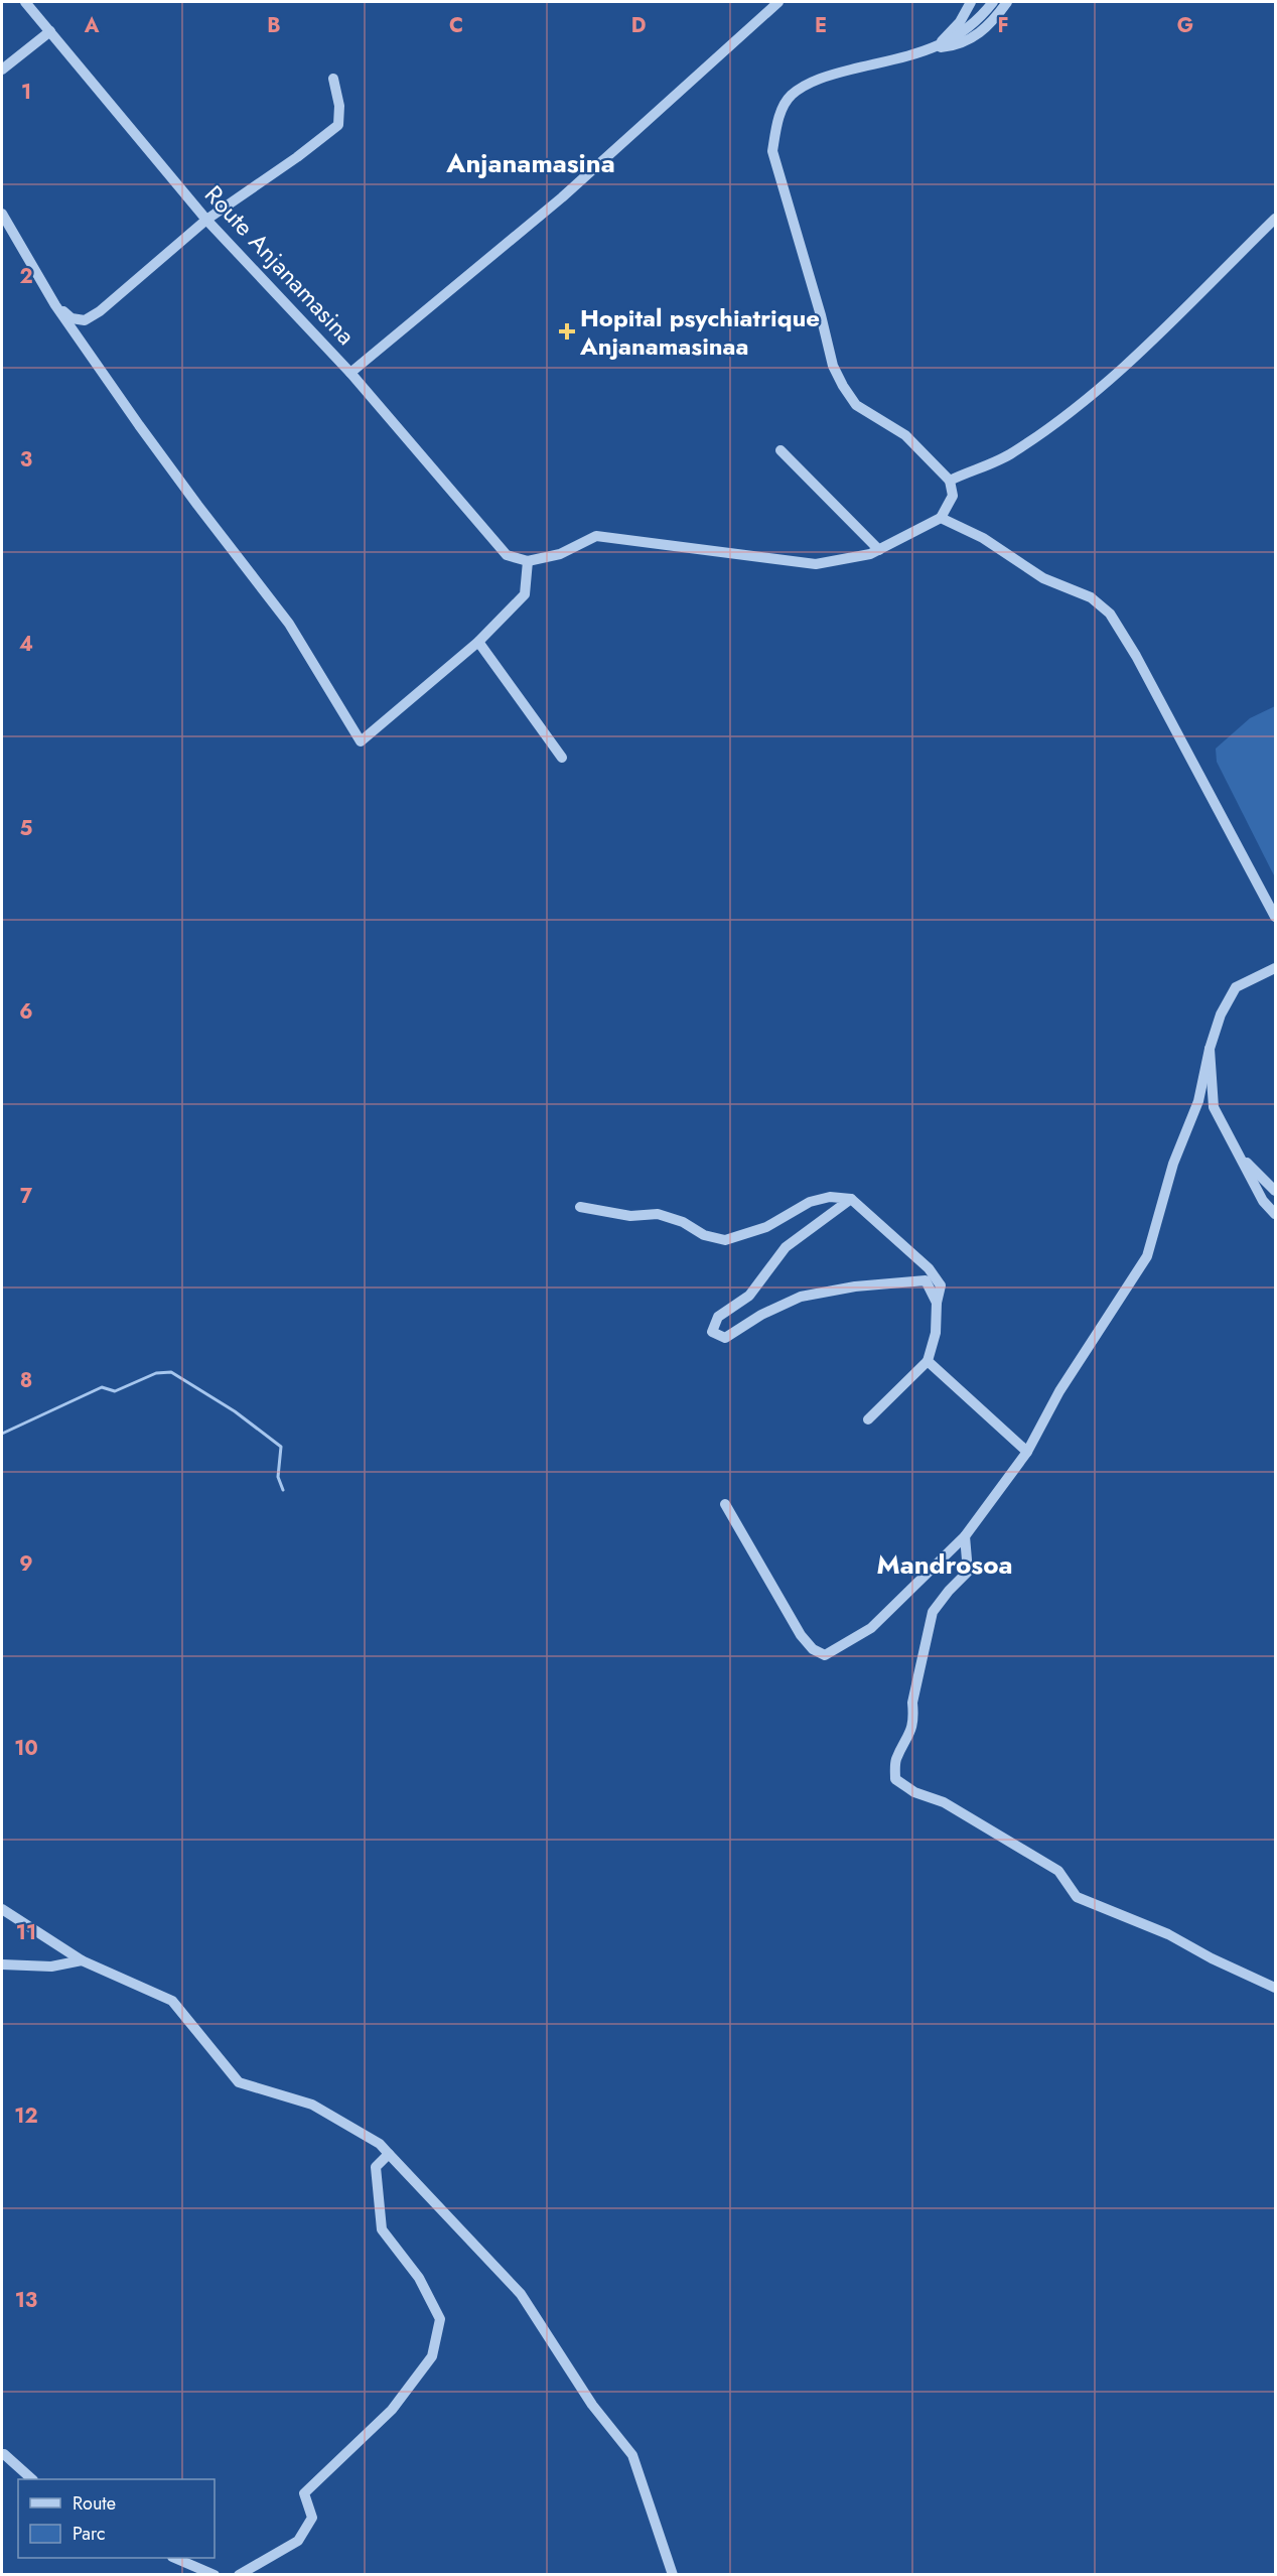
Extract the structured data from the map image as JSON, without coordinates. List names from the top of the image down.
{
  "streets": {
    "street": ["Route Anjanamasina"]
  },
  "districts": ["Anjanamasina", "Mandrosoa"],
  "places": {
    "health": ["Hopital psychiatrique Anjanamasinaa"]
  },
  "legend": ["Route", "Parc"],
  "grid": {
    "columns": [
      "A",
      "B",
      "C",
      "D",
      "E",
      "F",
      "G"
    ],
    "rows": [
      "1",
      "2",
      "3",
      "4",
      "5",
      "6",
      "7",
      "8",
      "9",
      "10",
      "11",
      "12",
      "13"
    ]
  }
}
